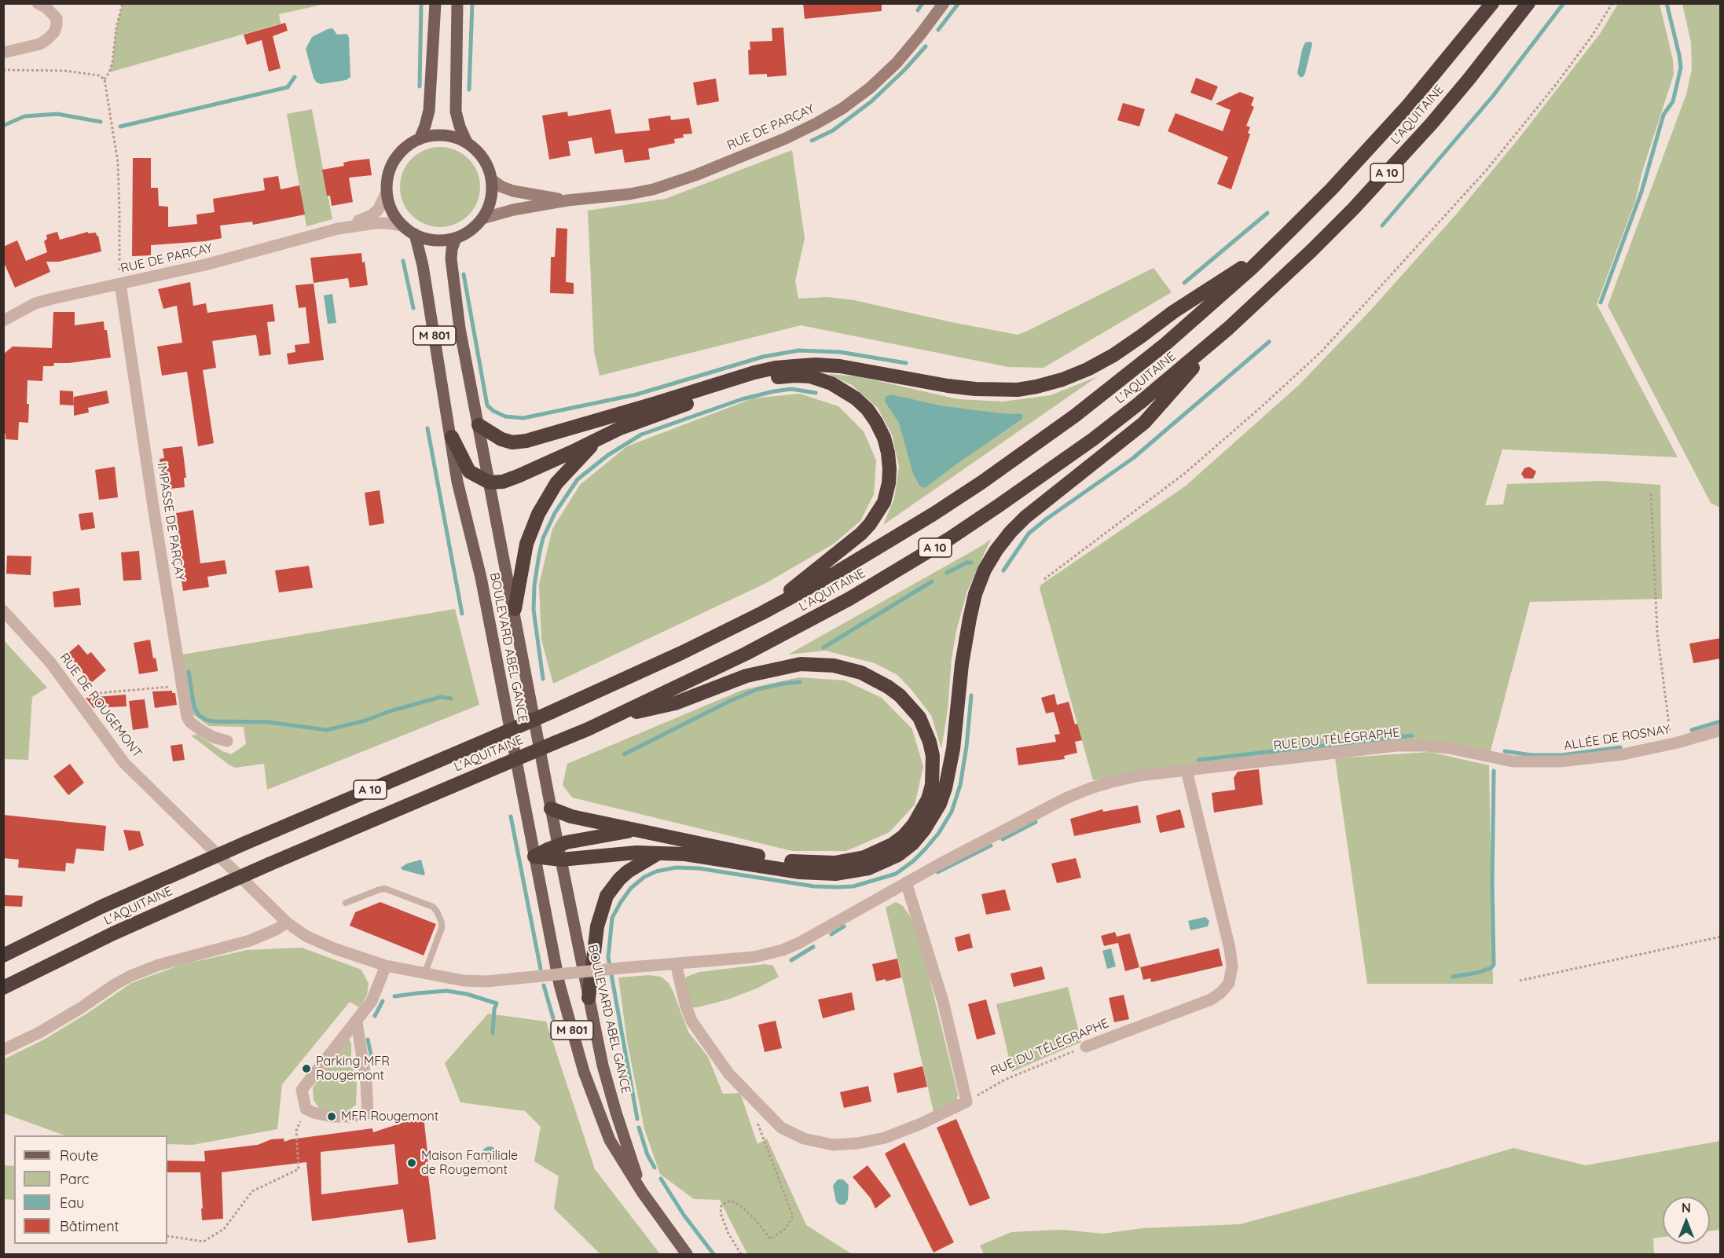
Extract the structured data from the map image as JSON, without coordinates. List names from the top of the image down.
{
  "streets": {
    "highway": ["L'AQUITAINE", "A 10"],
    "main road": ["M 801", "BOULEVARD ABEL GANCE"],
    "street": [
      "RUE DE PARÇAY",
      "IMPASSE DE PARÇAY",
      "RUE DE ROUGEMONT",
      "ALLÉE DE ROSNAY",
      "RUE DU TÉLÉGRAPHE"
    ]
  },
  "crossings": [
    ["RUE DE PARÇAY", "IMPASSE DE PARÇAY"],
    ["RUE DE PARÇAY", "BOULEVARD ABEL GANCE"],
    ["RUE DE ROUGEMONT", "RUE DU TÉLÉGRAPHE"],
    ["ALLÉE DE ROSNAY", "RUE DU TÉLÉGRAPHE"]
  ],
  "places": ["Parking MFR Rougemont", "MFR Rougemont", "Maison Familiale de Rougemont"],
  "legend": [
    "Route",
    "Parc",
    "Eau",
    "Bâtiment"
  ],
  "north": "top"
}
